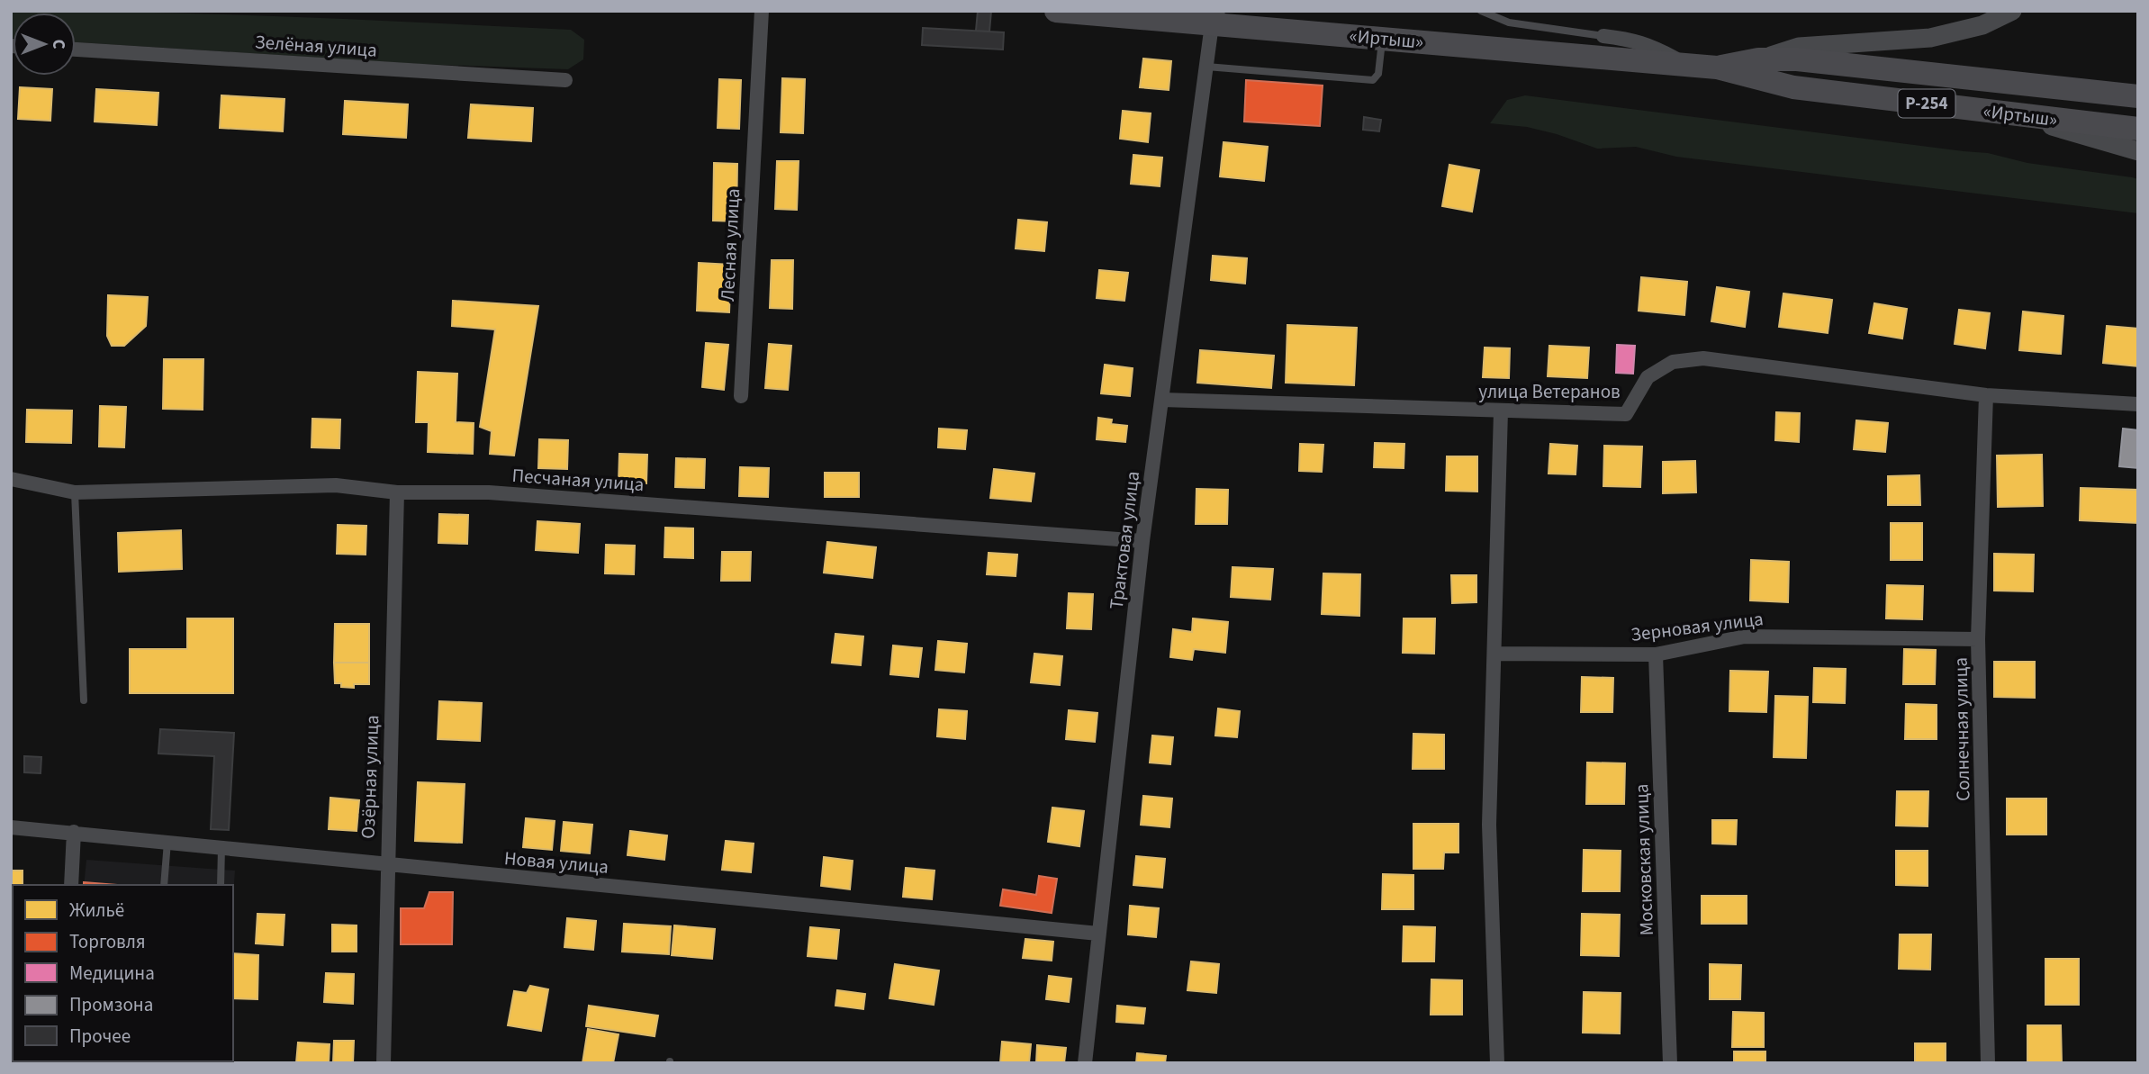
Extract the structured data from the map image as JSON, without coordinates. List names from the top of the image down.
{
  "streets": {
    "highway": ["«Иртыш»", "Р-254"],
    "street": [
      "Зелёная улица",
      "Лесная улица",
      "улица Ветеранов",
      "Песчаная улица",
      "Трактовая улица",
      "Зерновая улица",
      "Солнечная улица",
      "Озёрная улица",
      "Московская улица",
      "Новая улица"
    ]
  },
  "crossings": [
    ["«Иртыш»", "Трактовая улица"],
    ["улица Ветеранов", "Трактовая улица"],
    ["улица Ветеранов", "Солнечная улица"],
    ["Песчаная улица", "Трактовая улица"],
    ["Песчаная улица", "Озёрная улица"],
    ["Трактовая улица", "Новая улица"],
    ["Зерновая улица", "Солнечная улица"],
    ["Зерновая улица", "Московская улица"],
    ["Озёрная улица", "Новая улица"]
  ],
  "legend": [
    "Жильё",
    "Торговля",
    "Медицина",
    "Промзона",
    "Прочее"
  ],
  "north": "right"
}
